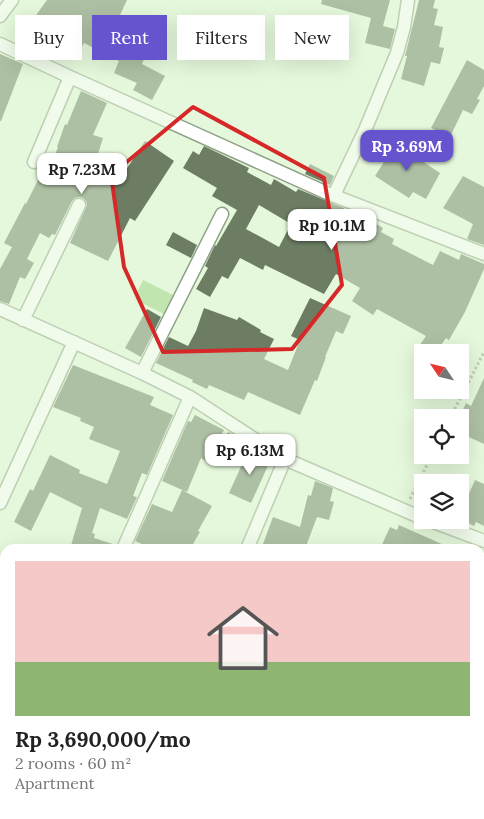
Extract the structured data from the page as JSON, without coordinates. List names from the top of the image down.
{
  "north": "top left",
  "page": {
    "chip": [
      "Buy",
      "Rent",
      "Filters",
      "New"
    ],
    "price": [
      "Rp 3.69M",
      "Rp 7.23M",
      "Rp 10.1M",
      "Rp 6.13M"
    ],
    "list": [
      {
        "name": "Rp 3,690,000/mo",
        "note": "2 rooms · 60 m² · Apartment"
      }
    ]
  }
}
